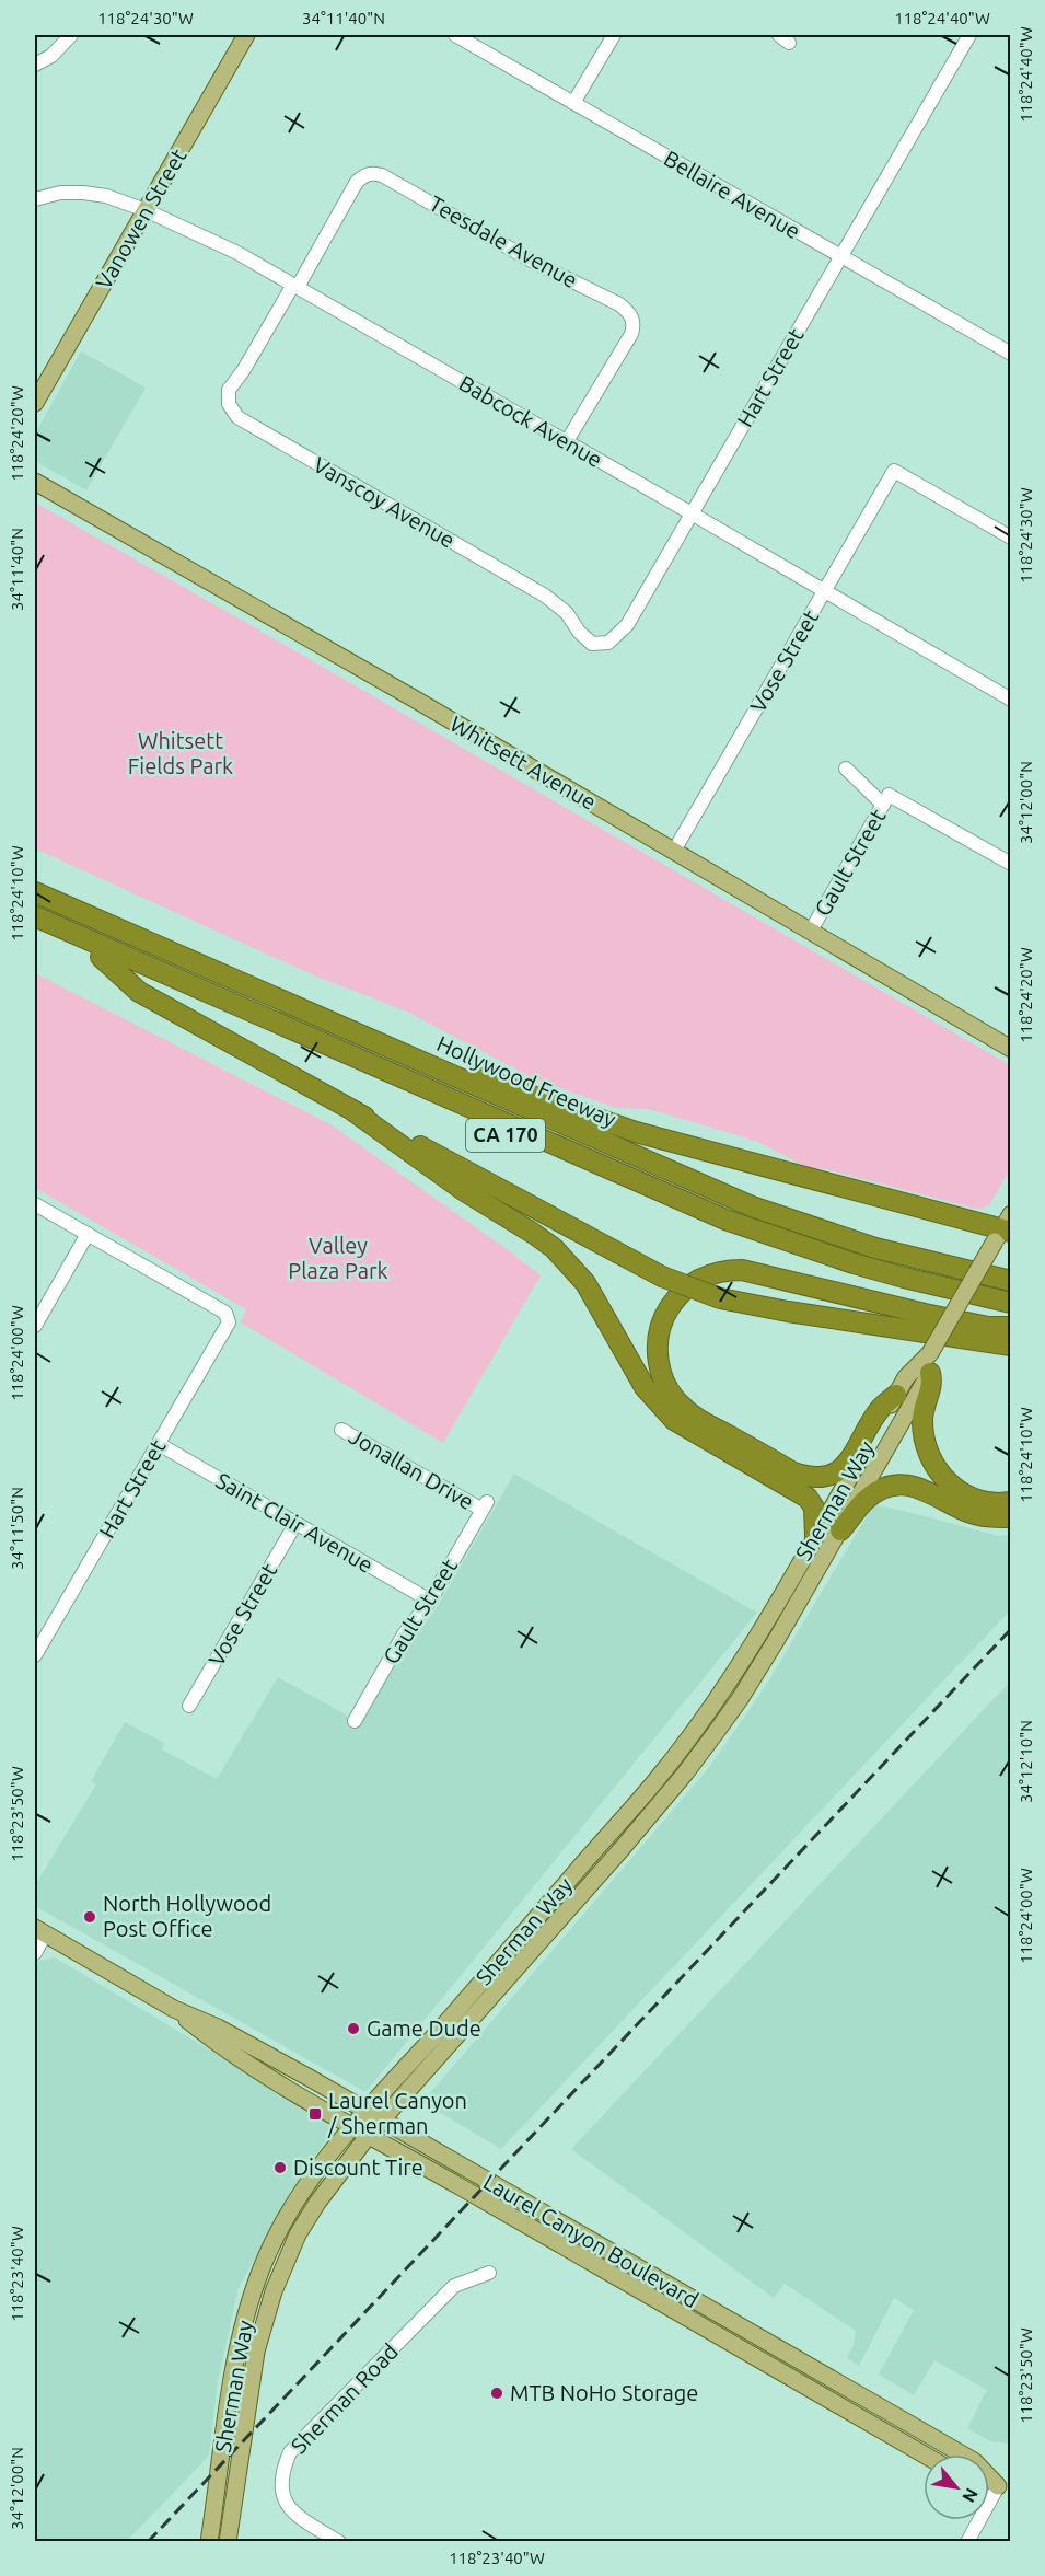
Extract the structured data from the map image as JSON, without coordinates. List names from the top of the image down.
{
  "streets": {
    "highway": ["Hollywood Freeway", "CA 170"],
    "main road": [
      "Vanowen Street",
      "Whitsett Avenue",
      "Sherman Way",
      "Laurel Canyon Boulevard"
    ],
    "street": [
      "Bellaire Avenue",
      "Teesdale Avenue",
      "Hart Street",
      "Babcock Avenue",
      "Vanscoy Avenue",
      "Vose Street",
      "Gault Street",
      "Jonallan Drive",
      "Saint Clair Avenue",
      "Sherman Road"
    ]
  },
  "crossings": [
    ["Bellaire Avenue", "Hart Street"],
    ["Vanowen Street", "Babcock Avenue"],
    ["Teesdale Avenue", "Babcock Avenue"],
    ["Teesdale Avenue", "Vanscoy Avenue"],
    ["Hart Street", "Babcock Avenue"],
    ["Hart Street", "Vanscoy Avenue"],
    ["Hart Street", "Saint Clair Avenue"],
    ["Babcock Avenue", "Vanscoy Avenue"],
    ["Babcock Avenue", "Vose Street"],
    ["Vose Street", "Whitsett Avenue"],
    ["Vose Street", "Saint Clair Avenue"],
    ["Whitsett Avenue", "Gault Street"],
    ["Gault Street", "Jonallan Drive"],
    ["Gault Street", "Saint Clair Avenue"],
    ["Sherman Way", "Laurel Canyon Boulevard"]
  ],
  "parks": ["Whitsett Fields Park", "Valley Plaza Park"],
  "places": {
    "other": [
      "North Hollywood Post Office",
      "Game Dude",
      "Discount Tire",
      "MTB NoHo Storage"
    ],
    "transit": ["Laurel Canyon / Sherman"]
  },
  "north": "bottom right",
  "coordinates": [
    "118°24'30\"W",
    "34°11'40\"N",
    "118°24'40\"W",
    "118°24'20\"W",
    "34°12'00\"N",
    "118°24'10\"W",
    "118°24'00\"W",
    "34°11'50\"N",
    "34°12'10\"N",
    "118°23'50\"W",
    "118°23'40\"W"
  ]
}
